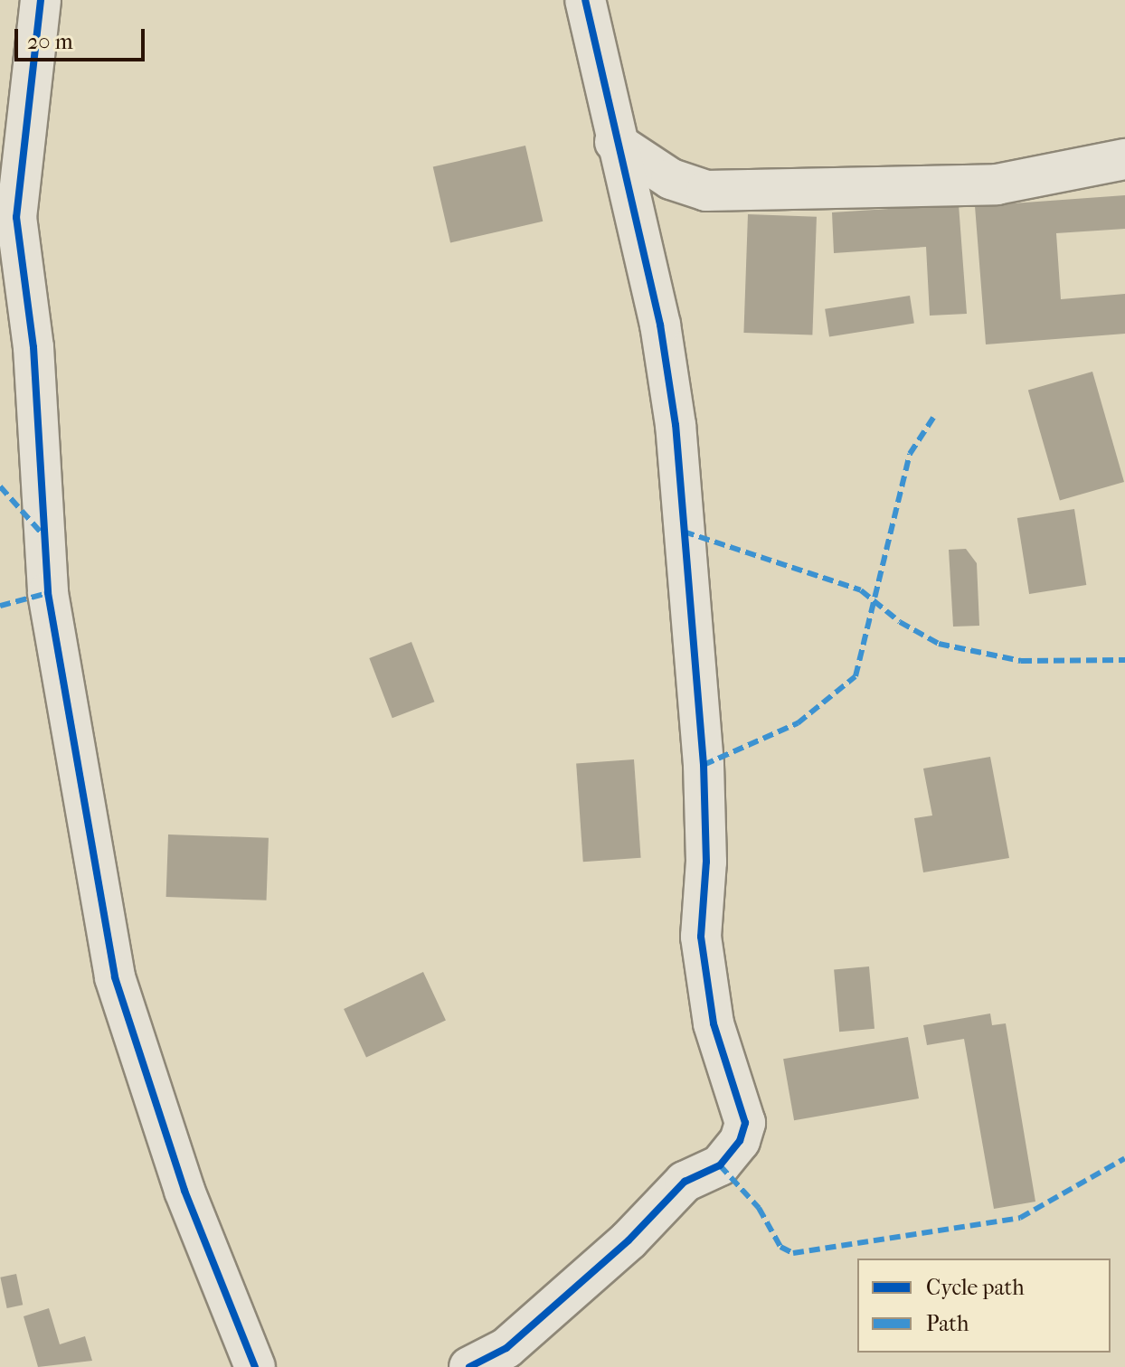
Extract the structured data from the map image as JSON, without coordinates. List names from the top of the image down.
{
  "legend": ["Cycle path", "Path"],
  "scale_bar": "20 m"
}
